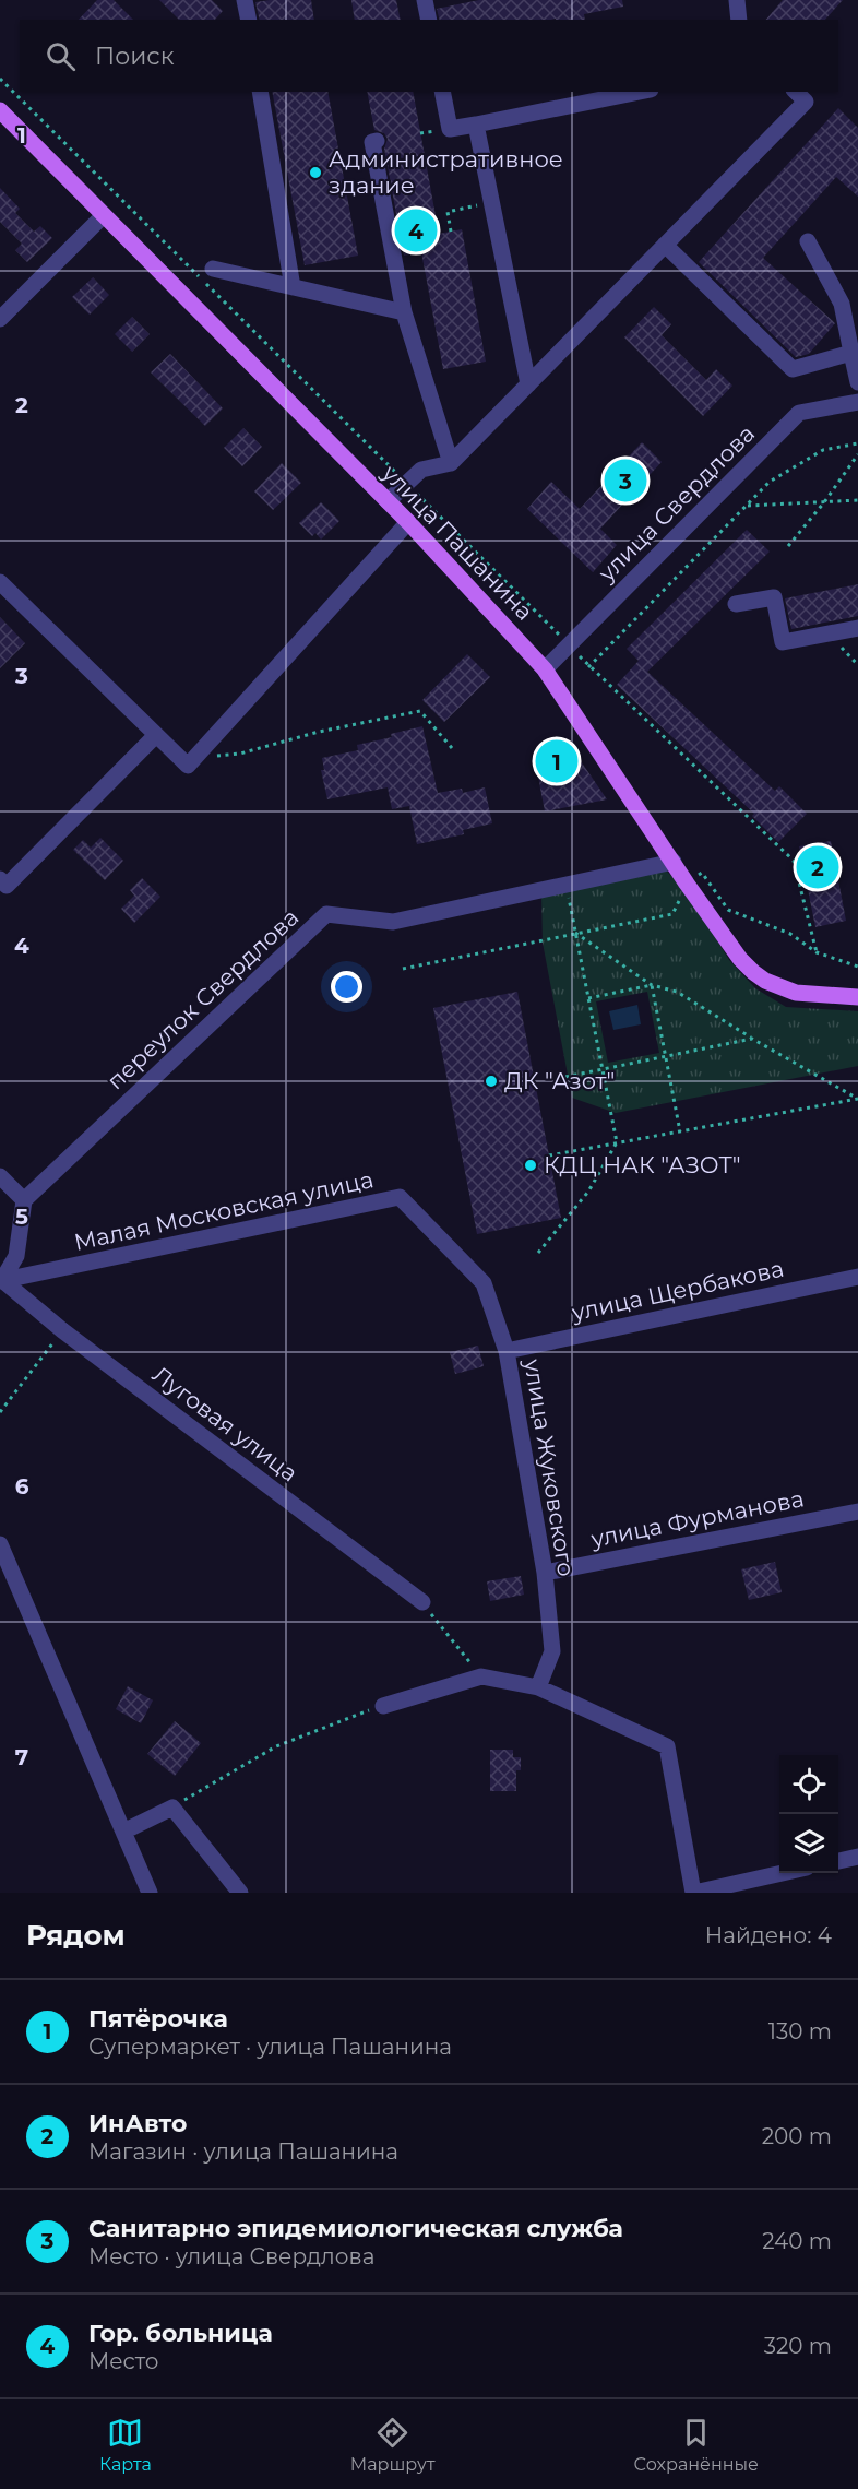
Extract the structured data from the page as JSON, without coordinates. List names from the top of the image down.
{
  "streets": {
    "main road": ["улица Пашанина"],
    "street": [
      "улица Свердлова",
      "переулок Свердлова",
      "Малая Московская улица",
      "улица Щербакова",
      "Луговая улица",
      "улица Жуковского",
      "улица Фурманова"
    ]
  },
  "crossings": [
    ["улица Свердлова", "улица Пашанина"],
    ["улица Пашанина", "переулок Свердлова"],
    ["Малая Московская улица", "Луговая улица"],
    ["Малая Московская улица", "улица Жуковского"],
    ["улица Щербакова", "улица Жуковского"],
    ["улица Жуковского", "улица Фурманова"]
  ],
  "places": ["Административное здание", "ДК \"Азот\"", "КДЦ НАК \"АЗОТ\""],
  "page": {
    "search": "Поиск",
    "pins": [
      "4",
      "3",
      "1",
      "2"
    ],
    "heading": ["Рядом", "Найдено: 4"],
    "list": [
      {
        "mark": "1",
        "name": "Пятёрочка",
        "note": "Супермаркет · улица Пашанина",
        "value": "130 m"
      },
      {
        "mark": "2",
        "name": "ИнАвто",
        "note": "Магазин · улица Пашанина",
        "value": "200 m"
      },
      {
        "mark": "3",
        "name": "Санитарно эпидемиологическая служба",
        "note": "Место · улица Свердлова",
        "value": "240 m"
      },
      {
        "mark": "4",
        "name": "Гор. больница",
        "note": "Место",
        "value": "320 m"
      }
    ],
    "nav": ["Карта", "Маршрут", "Сохранённые"]
  },
  "grid": {
    "rows": [
      "1",
      "2",
      "3",
      "4",
      "5",
      "6",
      "7"
    ]
  }
}
